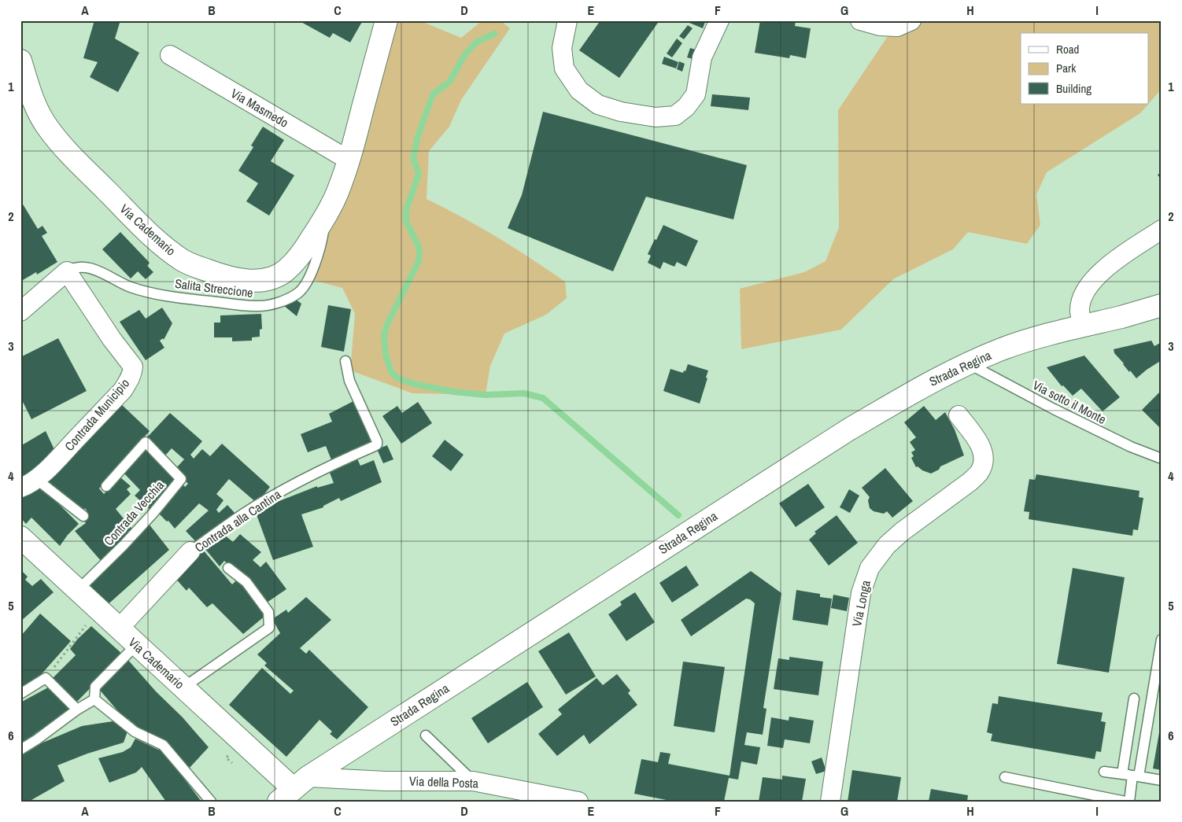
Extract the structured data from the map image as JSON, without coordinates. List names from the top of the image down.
{
  "streets": {
    "street": [
      "Via Masmedo",
      "Via Cademario",
      "Strada Regina",
      "Contrada Municipio",
      "Contrada alla Cantina",
      "Via Longa",
      "Via della Posta"
    ],
    "lane": ["Salita Streccione", "Via sotto il Monte", "Contrada Vecchia"]
  },
  "crossings": [
    ["Via Masmedo", "Via Cademario"],
    ["Via Cademario", "Salita Streccione"],
    ["Via Cademario", "Strada Regina"],
    ["Via Cademario", "Contrada Vecchia"],
    ["Via Cademario", "Contrada alla Cantina"],
    ["Via Cademario", "Via della Posta"],
    ["Salita Streccione", "Contrada Municipio"],
    ["Strada Regina", "Via sotto il Monte"],
    ["Strada Regina", "Via della Posta"]
  ],
  "legend": ["Road", "Park", "Building"],
  "grid": {
    "columns": [
      "A",
      "B",
      "C",
      "D",
      "E",
      "F",
      "G",
      "H",
      "I"
    ],
    "rows": [
      "1",
      "2",
      "3",
      "4",
      "5",
      "6"
    ]
  }
}
